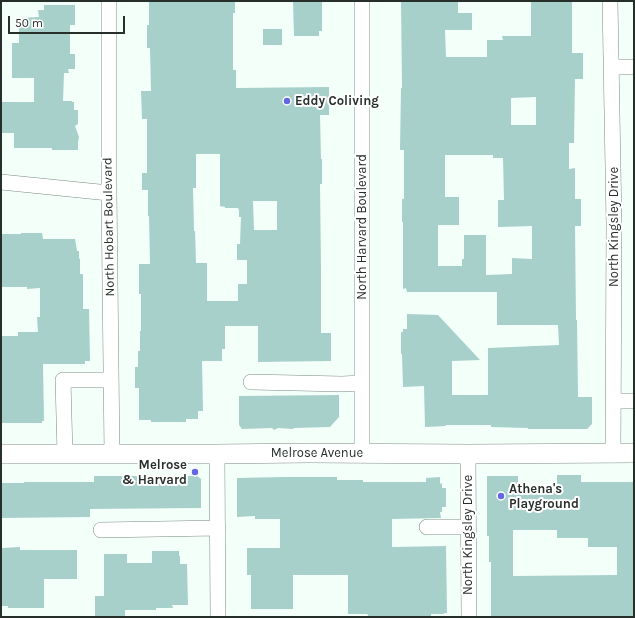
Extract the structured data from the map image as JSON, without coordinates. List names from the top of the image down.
{
  "streets": {
    "main road": ["Melrose Avenue"],
    "street": ["North Hobart Boulevard", "North Harvard Boulevard", "North Kingsley Drive"]
  },
  "crossings": [
    ["North Hobart Boulevard", "Melrose Avenue"],
    ["North Harvard Boulevard", "Melrose Avenue"],
    ["North Kingsley Drive", "Melrose Avenue"]
  ],
  "places": ["Eddy Coliving", "Melrose & Harvard", "Athena's Playground"],
  "scale_bar": "50 m"
}
